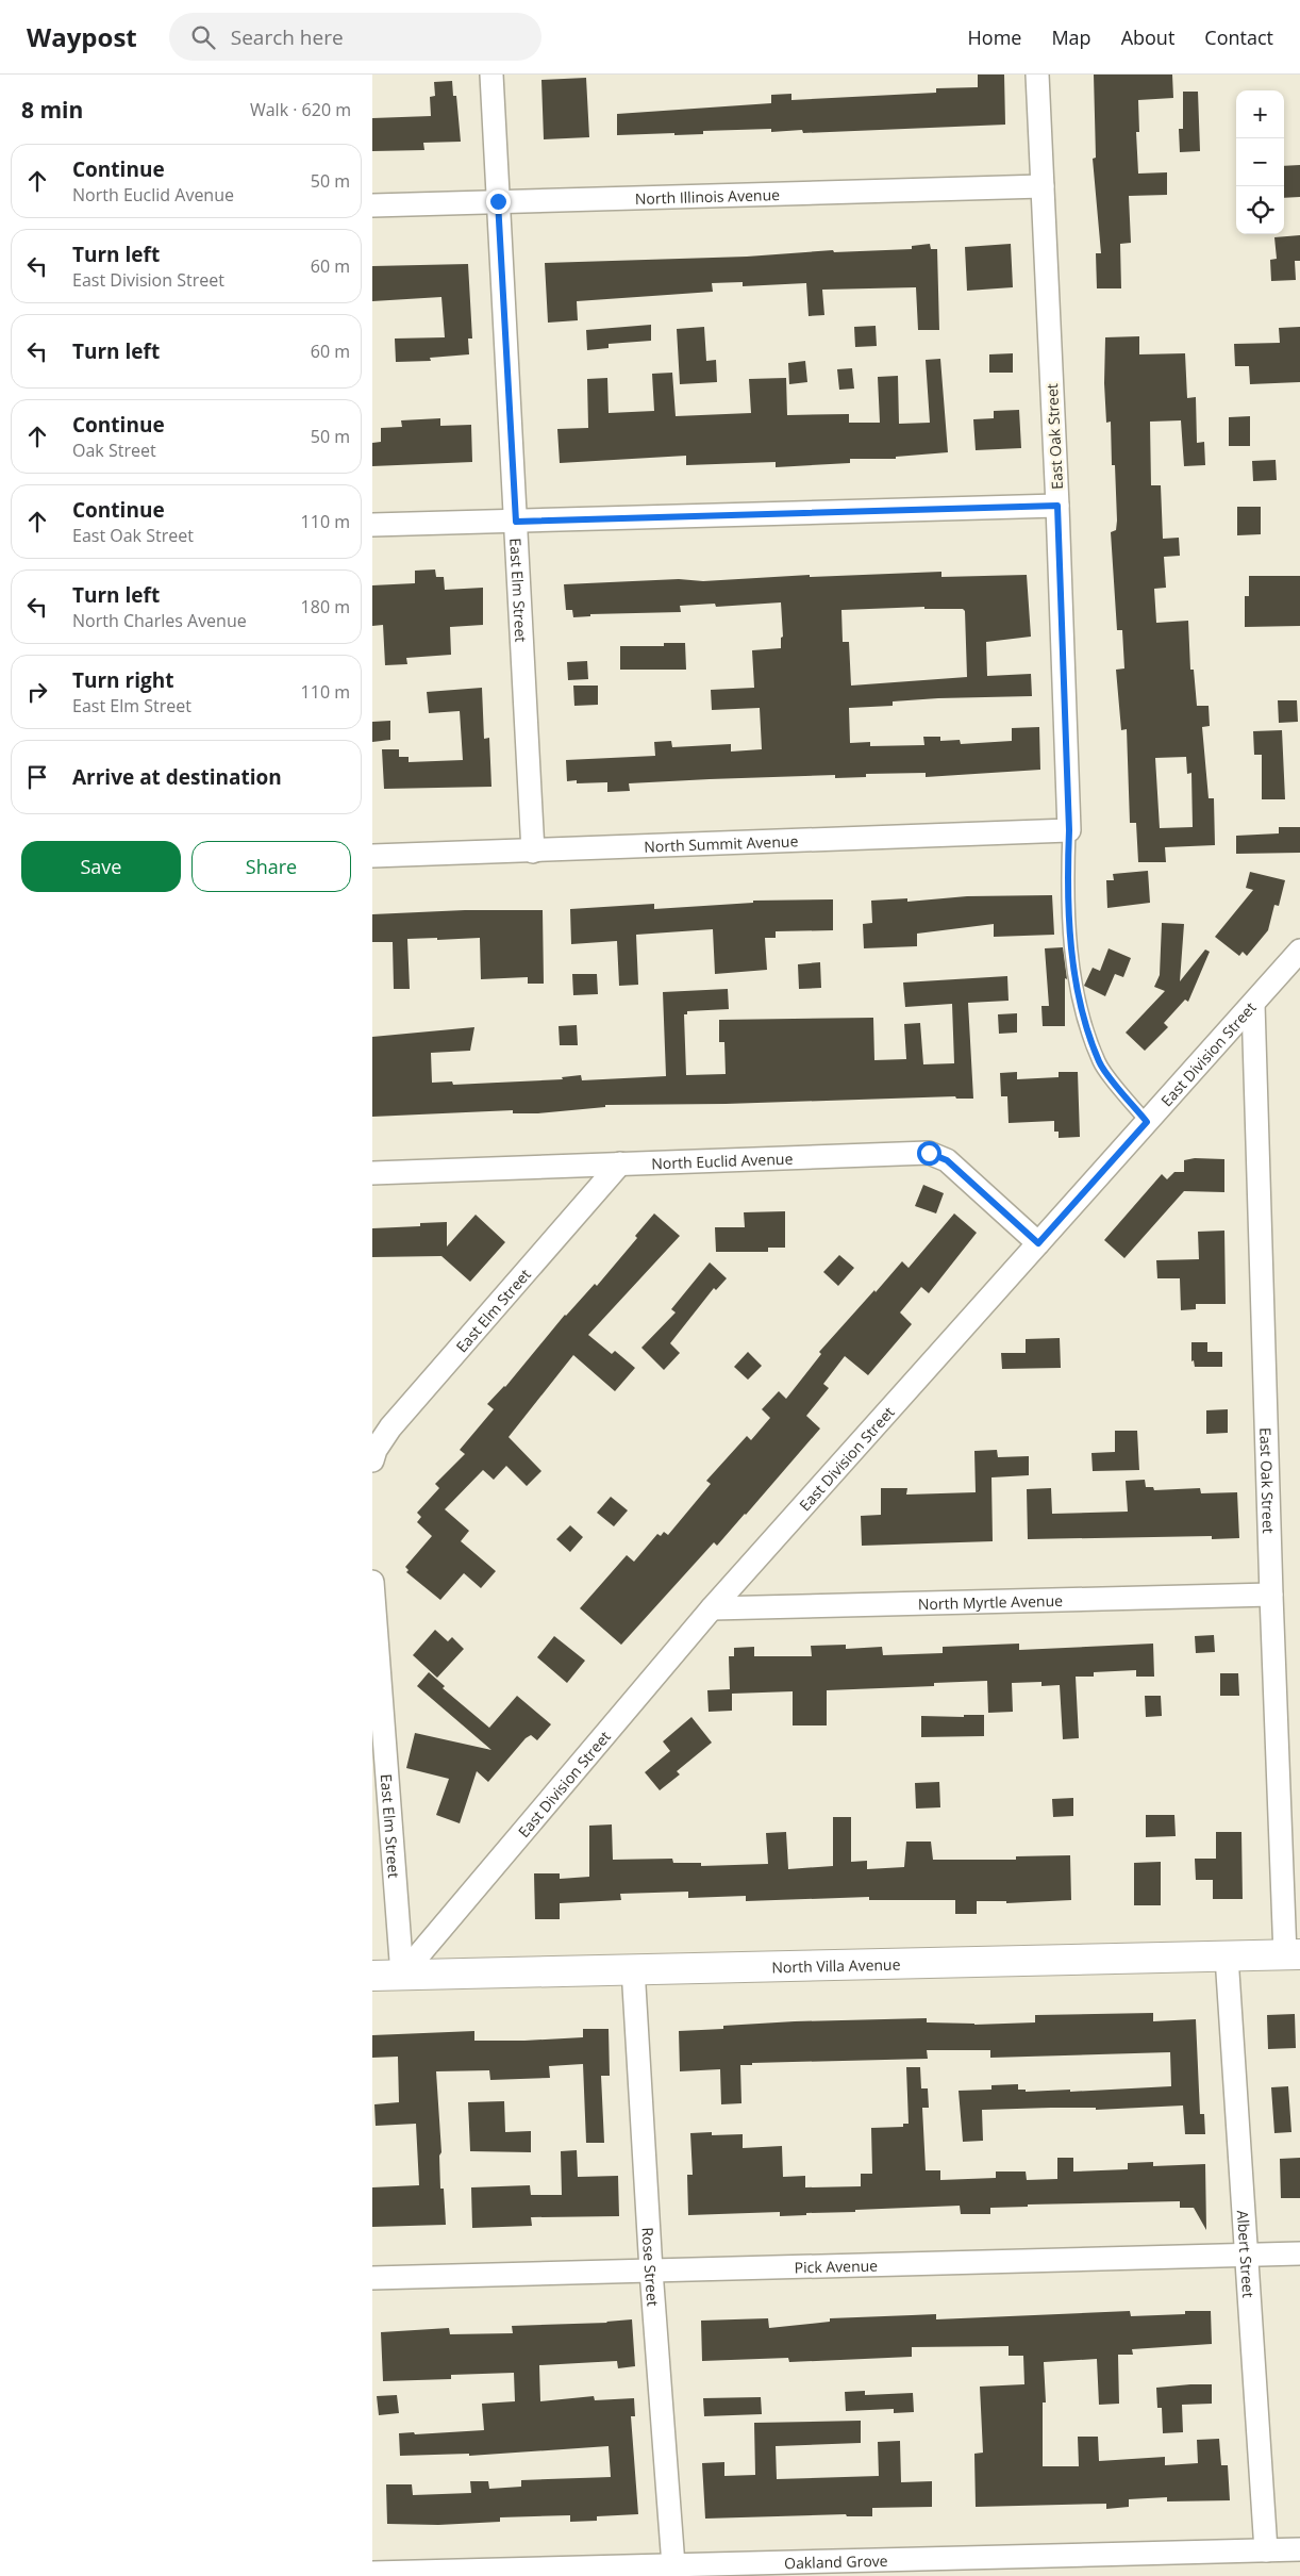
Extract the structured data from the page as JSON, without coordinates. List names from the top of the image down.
{
  "streets": {
    "street": [
      "North Illinois Avenue",
      "East Oak Street",
      "East Elm Street",
      "North Summit Avenue",
      "East Division Street",
      "North Euclid Avenue",
      "North Myrtle Avenue",
      "North Villa Avenue",
      "Albert Street",
      "Rose Street",
      "Pick Avenue",
      "Oakland Grove"
    ]
  },
  "crossings": [
    ["North Illinois Avenue", "East Oak Street"],
    ["North Illinois Avenue", "East Elm Street"],
    ["East Oak Street", "North Summit Avenue"],
    ["East Oak Street", "East Division Street"],
    ["East Oak Street", "North Myrtle Avenue"],
    ["East Oak Street", "North Villa Avenue"],
    ["East Elm Street", "North Summit Avenue"],
    ["East Elm Street", "East Division Street"],
    ["East Elm Street", "North Euclid Avenue"],
    ["East Elm Street", "North Villa Avenue"],
    ["East Division Street", "North Euclid Avenue"],
    ["East Division Street", "North Myrtle Avenue"],
    ["East Division Street", "North Villa Avenue"],
    ["North Villa Avenue", "Albert Street"],
    ["North Villa Avenue", "Rose Street"],
    ["Albert Street", "Pick Avenue"],
    ["Albert Street", "Oakland Grove"],
    ["Rose Street", "Pick Avenue"],
    ["Rose Street", "Oakland Grove"]
  ],
  "page": {
    "header": "Waypost",
    "search": "Search here",
    "nav": [
      "Home",
      "Map",
      "About",
      "Contact"
    ],
    "heading": ["8 min", "Walk · 620 m"],
    "map_buttons": ["+", "−"],
    "list": [
      ["Continue", "North Euclid Avenue", "50 m"],
      ["Turn left", "East Division Street", "60 m"],
      ["Turn left", "60 m"],
      ["Continue", "Oak Street", "50 m"],
      ["Continue", "East Oak Street", "110 m"],
      ["Turn left", "North Charles Avenue", "180 m"],
      ["Turn right", "East Elm Street", "110 m"],
      "Arrive at destination"
    ],
    "buttons": ["Save", "Share"]
  }
}
